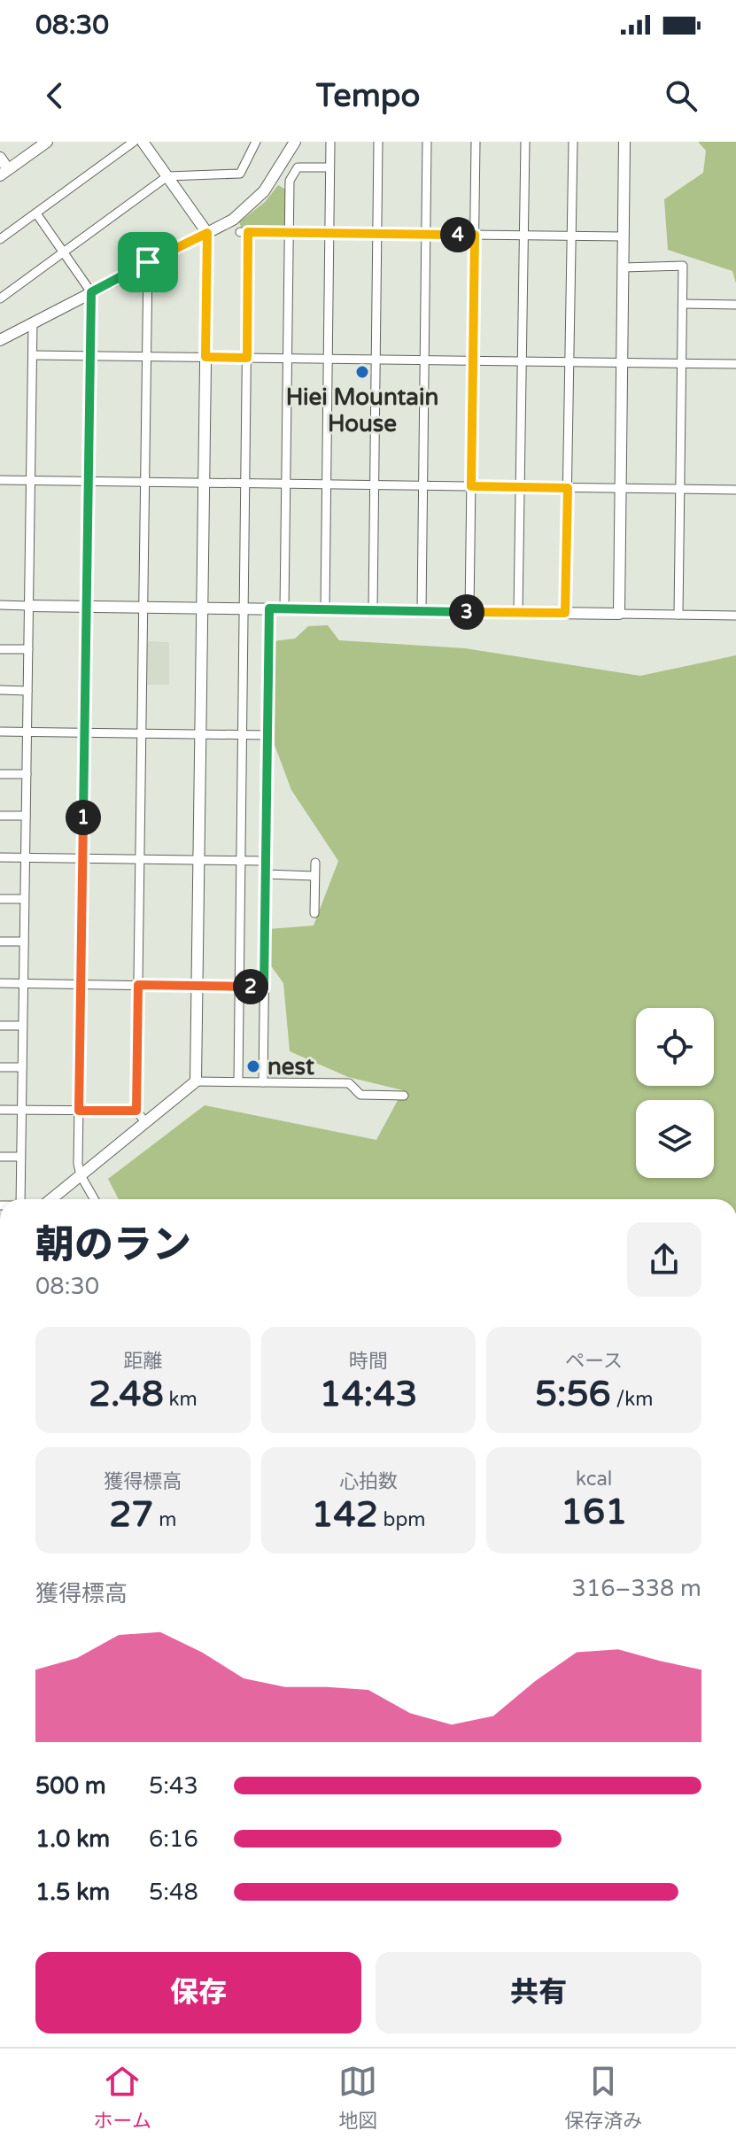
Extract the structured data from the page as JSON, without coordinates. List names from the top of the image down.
{
  "places": ["Hiei Mountain House", "nest"],
  "page": {
    "status": "08:30",
    "header": "Tempo",
    "pins": [
      "4",
      "3",
      "1",
      "2"
    ],
    "heading": ["朝のラン", "08:30"],
    "stats": [
      ["距離", "2.48 km"],
      ["時間", "14:43"],
      ["ペース", "5:56 /km"],
      ["獲得標高", "27 m"],
      ["心拍数", "142 bpm"],
      ["kcal", "161"]
    ],
    "chart": ["獲得標高", "316–338 m"],
    "list": [
      {
        "name": "500 m",
        "note": "5:43"
      },
      {
        "name": "1.0 km",
        "note": "6:16"
      },
      {
        "name": "1.5 km",
        "note": "5:48"
      }
    ],
    "buttons": ["保存", "共有"],
    "tabs": ["ホーム", "地図", "保存済み"]
  }
}
